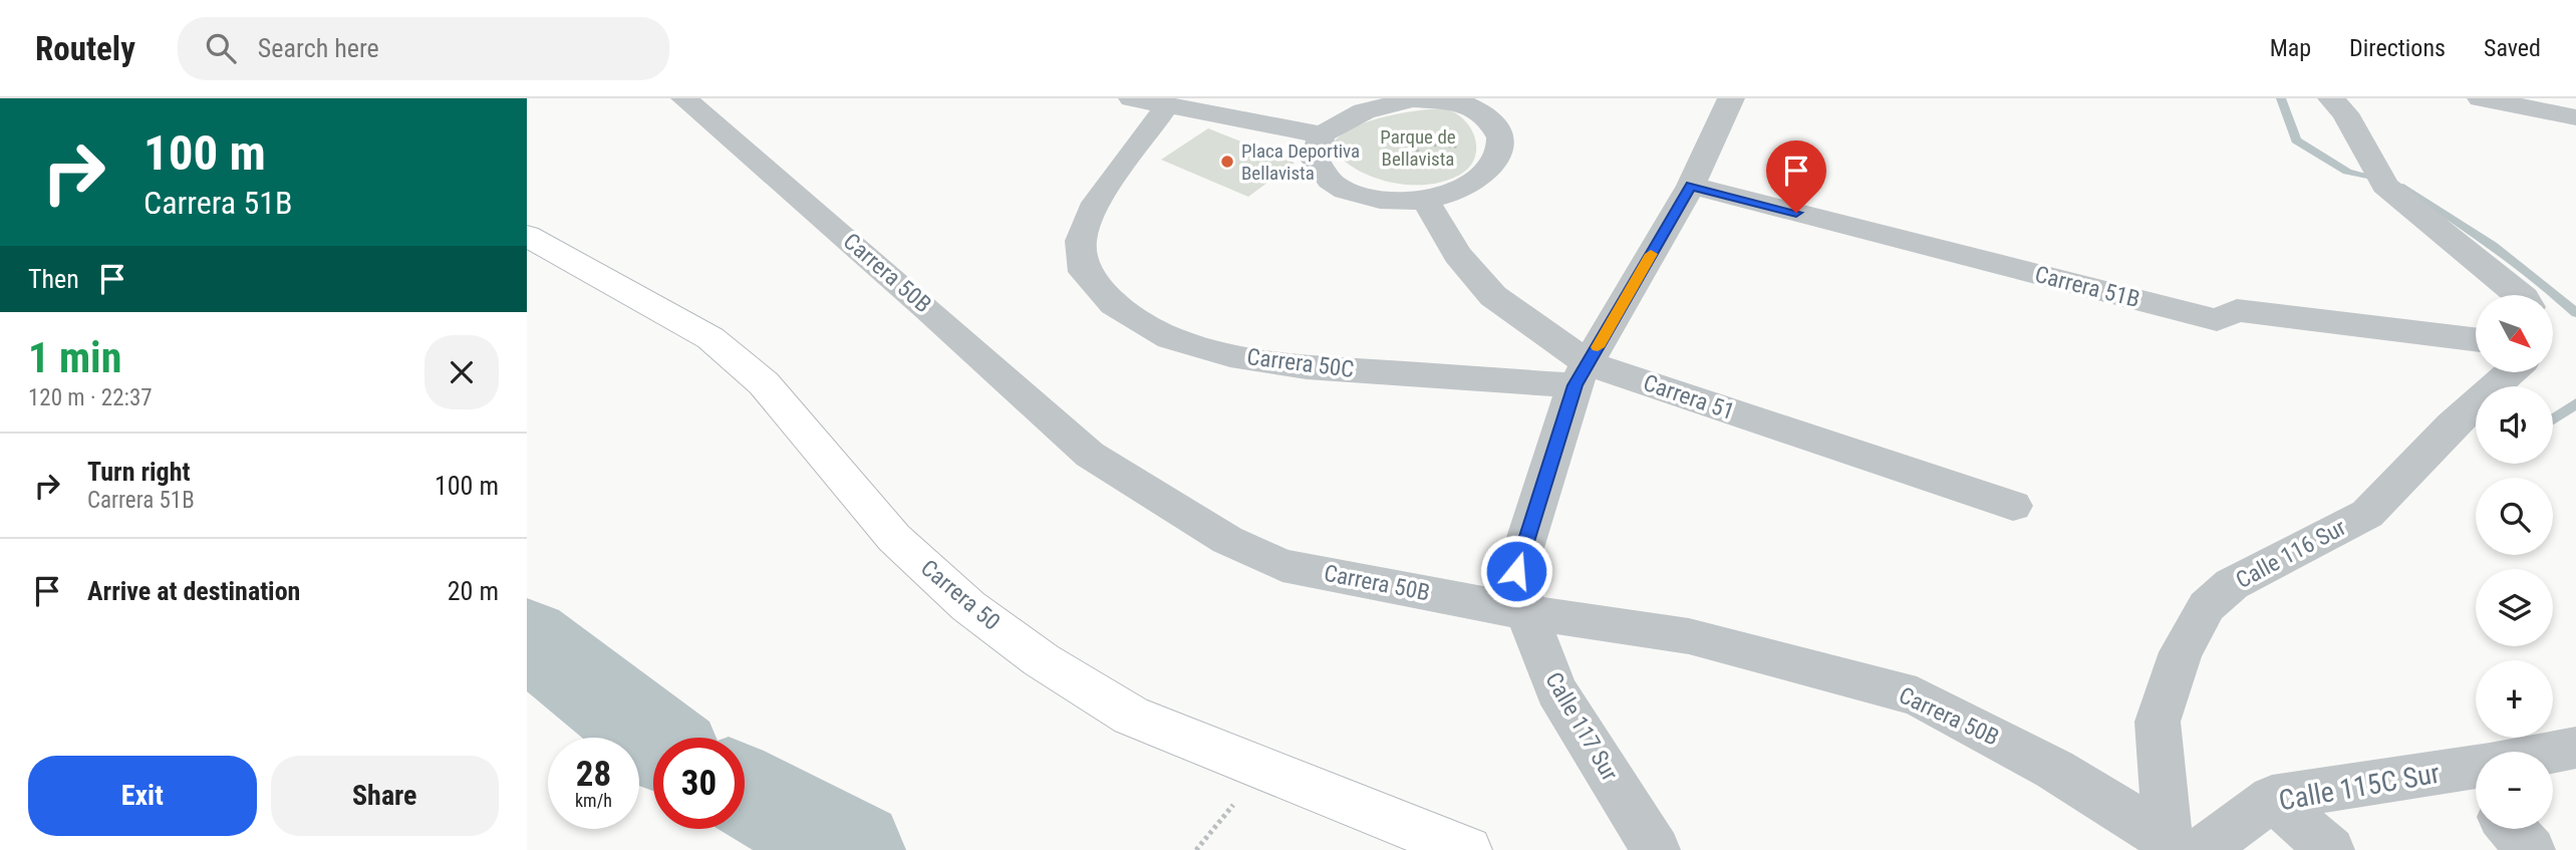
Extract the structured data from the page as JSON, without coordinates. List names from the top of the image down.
{
  "streets": {
    "main road": ["Carrera 50"],
    "street": [
      "Carrera 50B",
      "Carrera 51B",
      "Carrera 50C",
      "Carrera 51",
      "Calle 116 Sur",
      "Calle 117 Sur",
      "Calle 115C Sur"
    ]
  },
  "crossings": [
    ["Carrera 50B", "Calle 116 Sur"],
    ["Carrera 50B", "Calle 117 Sur"],
    ["Carrera 50B", "Calle 115C Sur"],
    ["Carrera 51B", "Calle 117 Sur"],
    ["Carrera 50C", "Carrera 51"],
    ["Carrera 50C", "Calle 117 Sur"],
    ["Carrera 51", "Calle 117 Sur"],
    ["Calle 116 Sur", "Calle 115C Sur"]
  ],
  "parks": ["Parque de Bellavista"],
  "places": ["Placa Deportiva Bellavista"],
  "north": "bottom right",
  "page": {
    "header": "Routely",
    "search": "Search here",
    "nav": ["Map", "Directions", "Saved"],
    "turn": ["100 m", "Carrera 51B"],
    "then": "Then",
    "map_buttons": ["+", "−"],
    "heading": ["1 min", "120 m · 22:37"],
    "list": [
      {
        "name": "Turn right",
        "note": "Carrera 51B",
        "value": "100 m"
      },
      {
        "name": "Arrive at destination",
        "value": "20 m"
      }
    ],
    "speed": "28 km/h",
    "limit": "30",
    "buttons": ["Exit", "Share"]
  }
}
